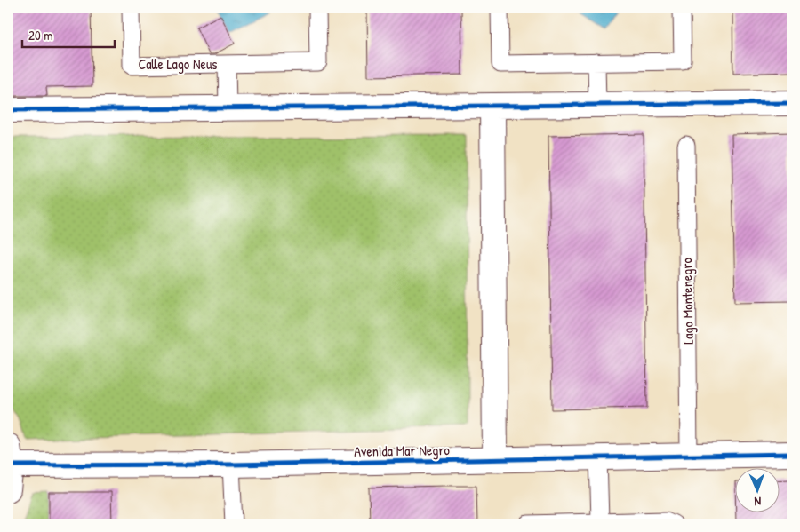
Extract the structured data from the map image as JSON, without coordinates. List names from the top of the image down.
{
  "streets": {
    "street": ["Avenida Mar Negro"],
    "lane": ["Calle Lago Neus", "Lago Montenegro"]
  },
  "crossings": [
    ["Lago Montenegro", "Avenida Mar Negro"]
  ],
  "scale_bar": "20 m",
  "north": "bottom"
}
